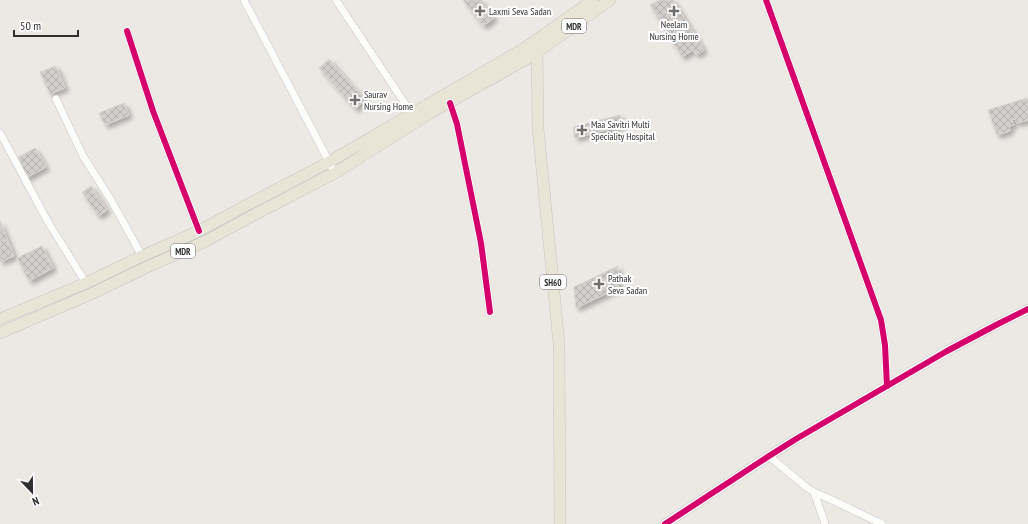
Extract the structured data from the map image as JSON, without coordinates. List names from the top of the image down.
{
  "streets": {
    "main road": ["MDR", "SH60"]
  },
  "crossings": [
    ["MDR", "SH60"]
  ],
  "places": {
    "health": [
      "Laxmi Seva Sadan",
      "Neelam Nursing Home",
      "Saurav Nursing Home",
      "Maa Savitri Multi Speciality Hospital",
      "Pathak Seva Sadan"
    ]
  },
  "scale_bar": "50 m",
  "north": "bottom"
}
